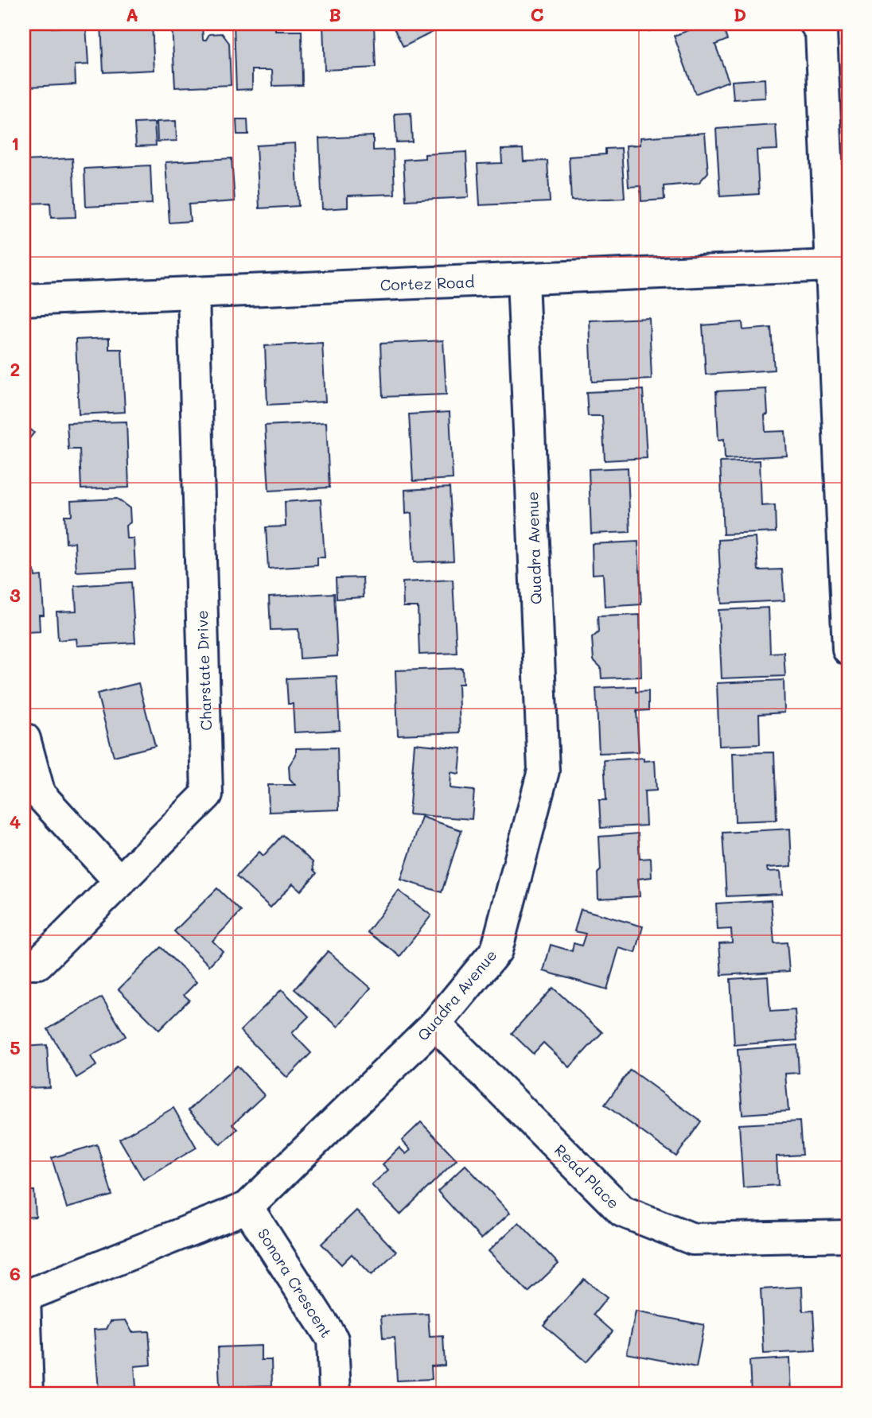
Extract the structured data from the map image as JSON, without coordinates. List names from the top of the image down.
{
  "streets": {
    "street": [
      "Cortez Road",
      "Quadra Avenue",
      "Charstate Drive",
      "Read Place",
      "Sonora Crescent"
    ]
  },
  "crossings": [
    ["Cortez Road", "Quadra Avenue"],
    ["Cortez Road", "Charstate Drive"],
    ["Quadra Avenue", "Read Place"],
    ["Quadra Avenue", "Sonora Crescent"]
  ],
  "grid": {
    "columns": [
      "A",
      "B",
      "C",
      "D"
    ],
    "rows": [
      "1",
      "2",
      "3",
      "4",
      "5",
      "6"
    ]
  }
}
